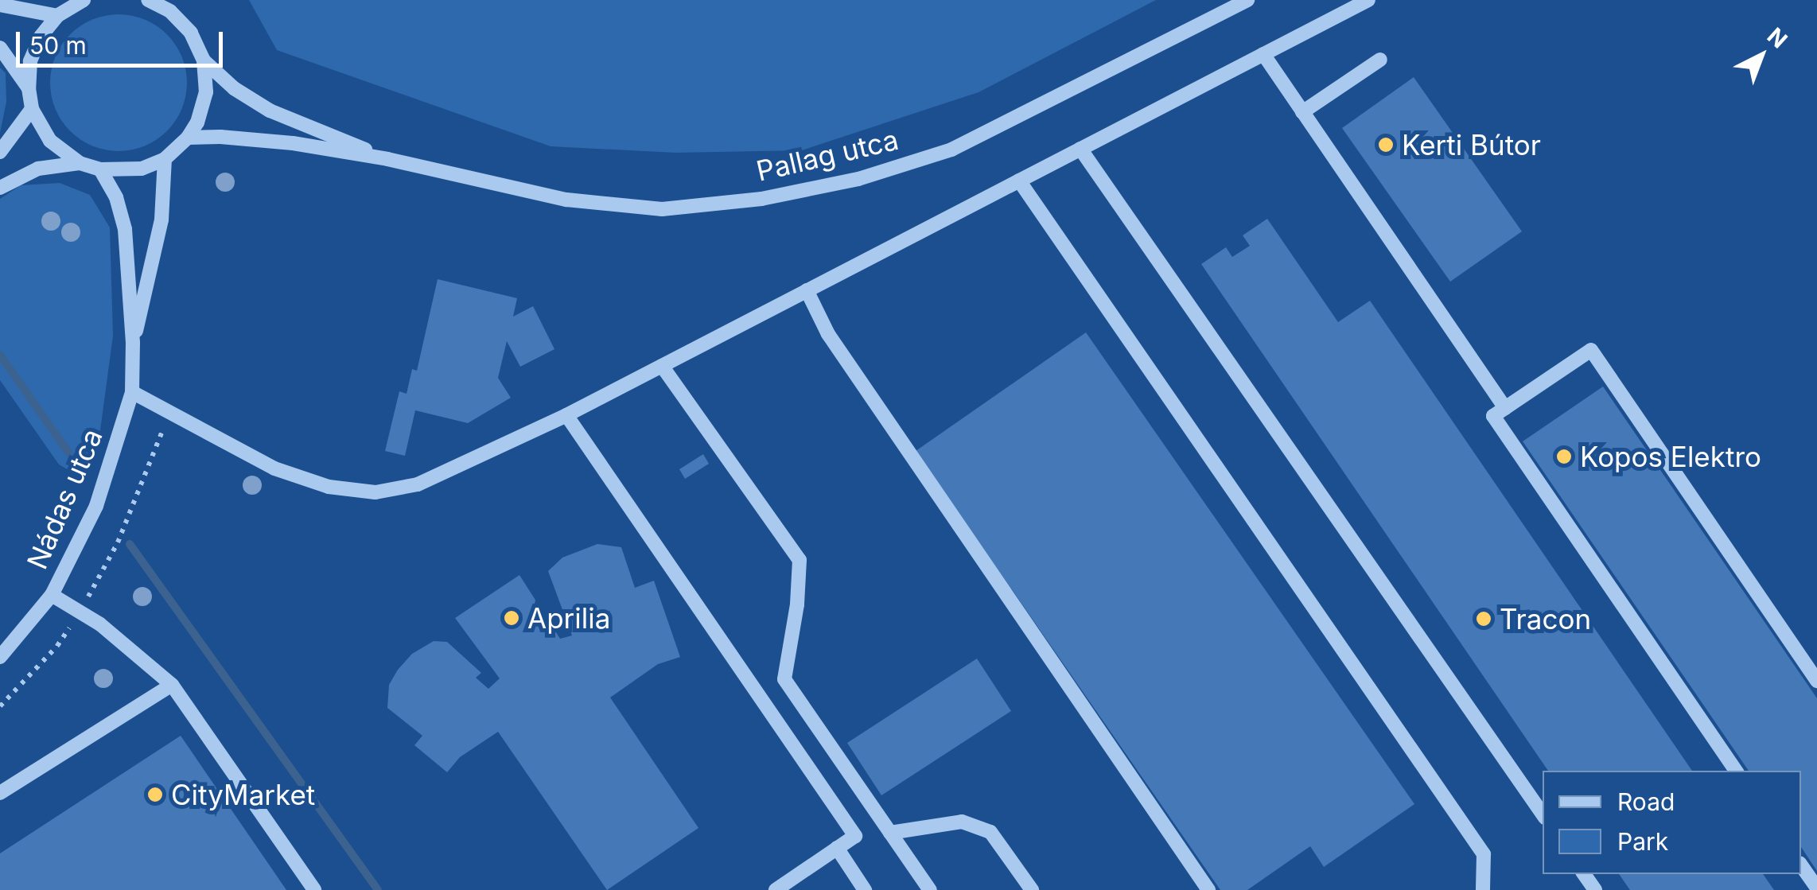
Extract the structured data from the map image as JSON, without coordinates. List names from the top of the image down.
{
  "streets": {
    "street": ["Pallag utca", "Nádas utca"]
  },
  "places": [
    "Kerti Bútor",
    "Kopos Elektro",
    "Aprilia",
    "Tracon",
    "CityMarket"
  ],
  "legend": ["Road", "Park"],
  "scale_bar": "50 m",
  "north": "top right"
}
